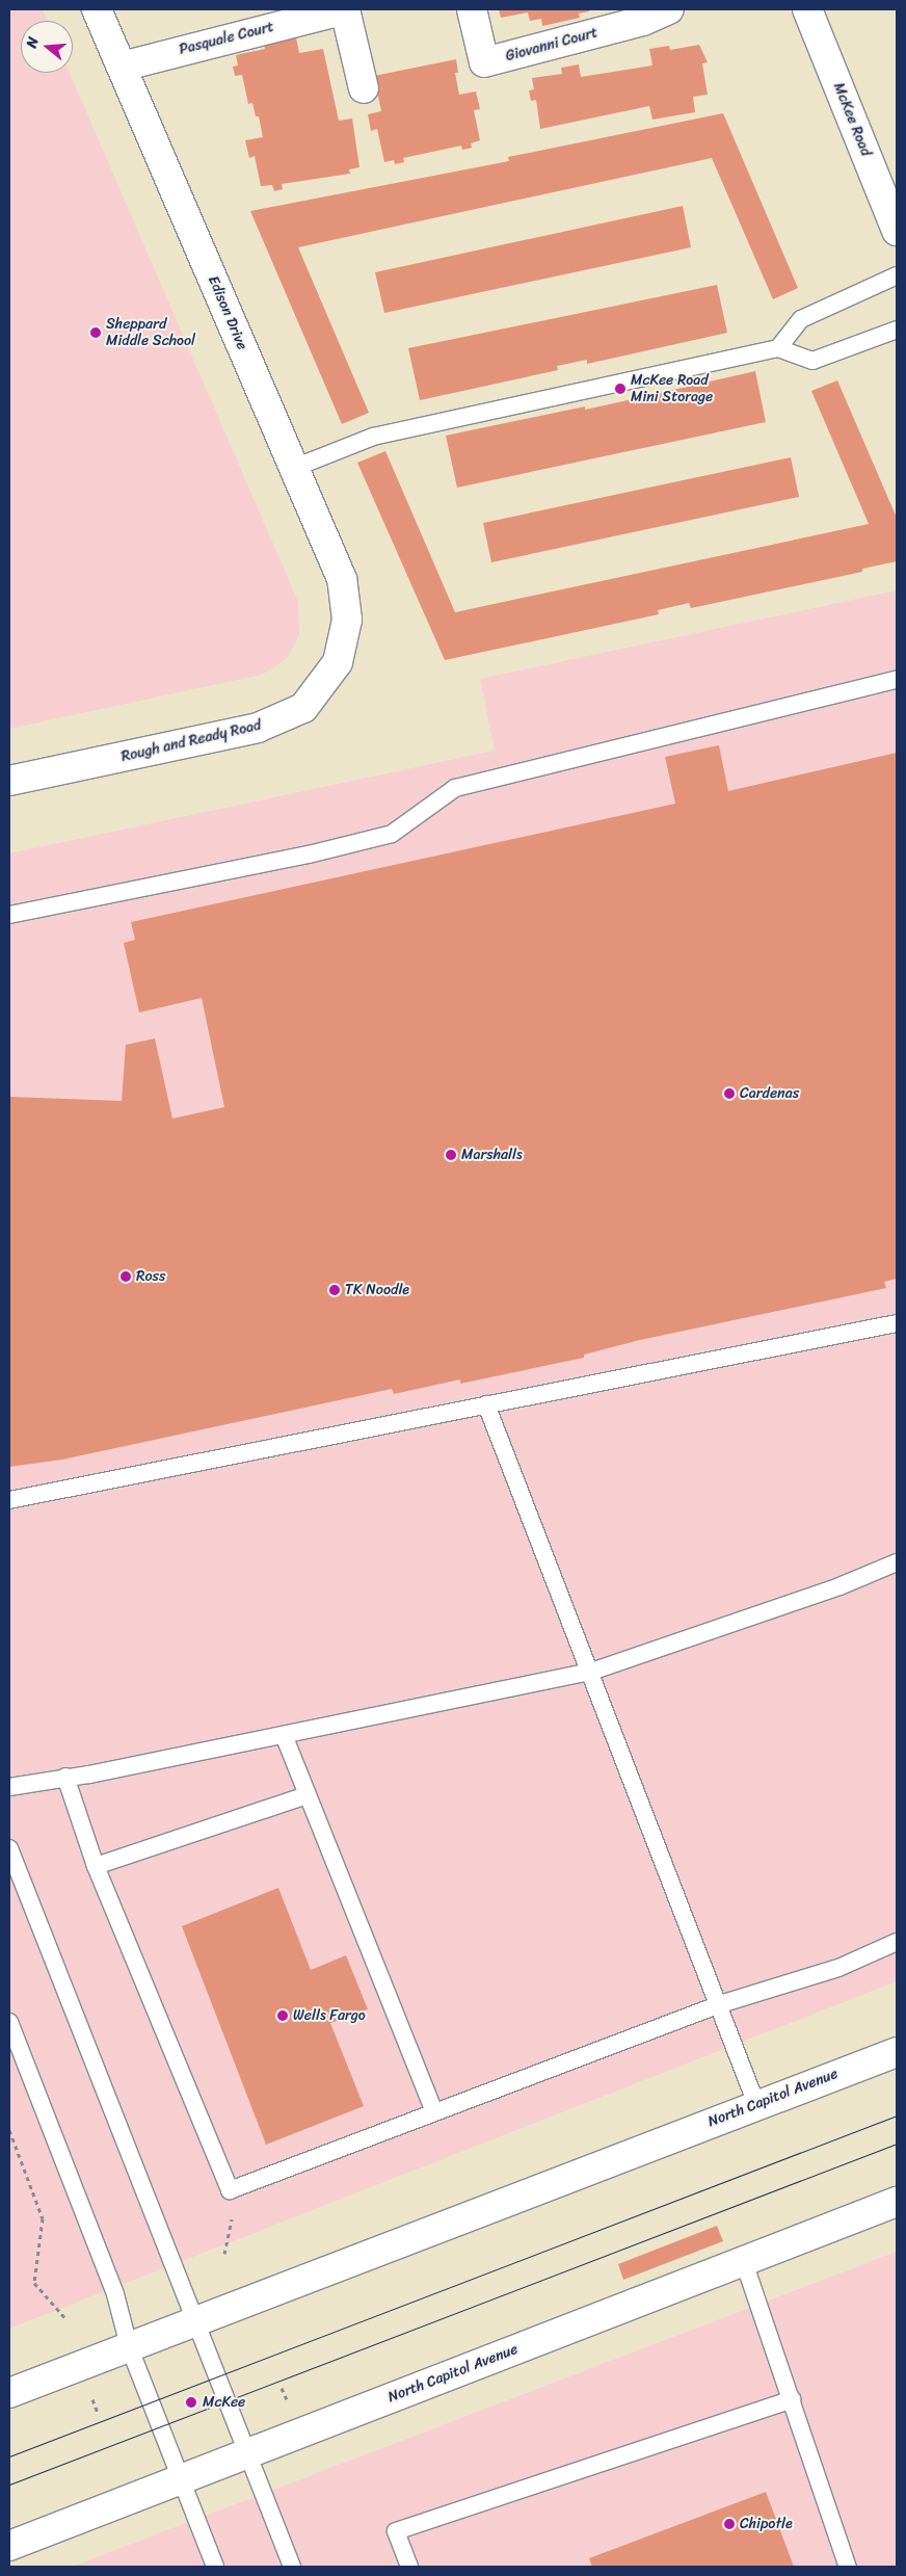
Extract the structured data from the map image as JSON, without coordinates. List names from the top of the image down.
{
  "streets": {
    "main road": [
      "Pasquale Court",
      "Giovanni Court",
      "McKee Road",
      "Edison Drive",
      "Rough and Ready Road",
      "North Capitol Avenue"
    ]
  },
  "crossings": [
    ["Pasquale Court", "Edison Drive"],
    ["Edison Drive", "Rough and Ready Road"]
  ],
  "places": [
    "Sheppard Middle School",
    "McKee Road Mini Storage",
    "Cardenas",
    "Marshalls",
    "Ross",
    "TK Noodle",
    "Wells Fargo",
    "McKee",
    "Chipotle"
  ],
  "north": "left"
}
